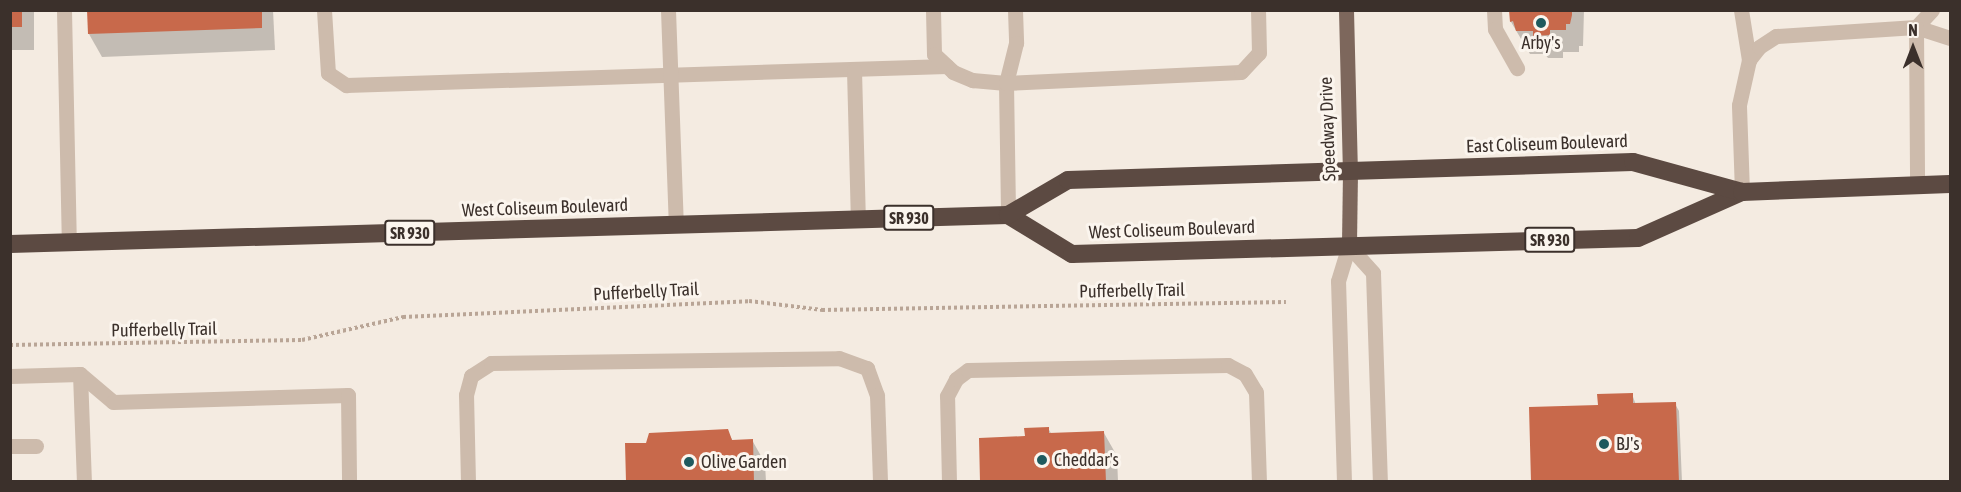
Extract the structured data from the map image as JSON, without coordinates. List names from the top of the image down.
{
  "streets": {
    "highway": ["East Coliseum Boulevard", "West Coliseum Boulevard", "SR 930"],
    "main road": ["Speedway Drive"],
    "path": ["Pufferbelly Trail"]
  },
  "crossings": [
    ["Speedway Drive", "East Coliseum Boulevard"],
    ["Speedway Drive", "West Coliseum Boulevard"],
    ["East Coliseum Boulevard", "West Coliseum Boulevard"]
  ],
  "places": [
    "Arby's",
    "BJ's",
    "Cheddar's",
    "Olive Garden"
  ],
  "north": "top"
}
